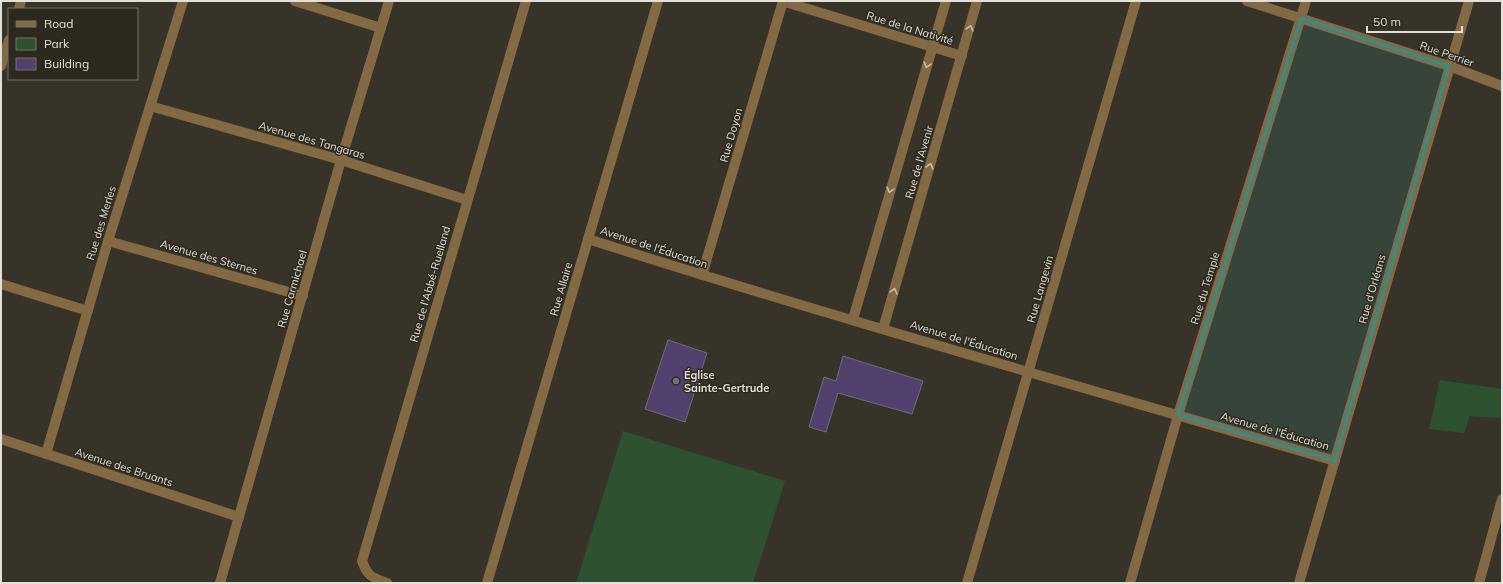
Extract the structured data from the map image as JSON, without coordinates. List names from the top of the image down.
{
  "streets": {
    "street": [
      "Rue de la Nativité",
      "Rue Perrier",
      "Rue Doyon",
      "Avenue des Tangaras",
      "Rue de l'Avenir",
      "Rue des Merles",
      "Avenue de l'Éducation",
      "Avenue des Sternes",
      "Rue de l'Abbé-Ruelland",
      "Rue du Temple",
      "Rue Carmichael",
      "Rue Allaire",
      "Rue Langevin",
      "Rue d'Orléans",
      "Avenue des Bruants"
    ]
  },
  "crossings": [
    ["Rue de la Nativité", "Rue Doyon"],
    ["Rue de la Nativité", "Rue de l'Avenir"],
    ["Rue Perrier", "Rue du Temple"],
    ["Rue Perrier", "Rue d'Orléans"],
    ["Rue Doyon", "Avenue de l'Éducation"],
    ["Avenue des Tangaras", "Rue des Merles"],
    ["Avenue des Tangaras", "Rue de l'Abbé-Ruelland"],
    ["Avenue des Tangaras", "Rue Carmichael"],
    ["Rue de l'Avenir", "Avenue de l'Éducation"],
    ["Rue des Merles", "Avenue des Sternes"],
    ["Rue des Merles", "Avenue des Bruants"],
    ["Avenue de l'Éducation", "Rue du Temple"],
    ["Avenue de l'Éducation", "Rue Allaire"],
    ["Avenue de l'Éducation", "Rue Langevin"],
    ["Avenue de l'Éducation", "Rue d'Orléans"],
    ["Avenue des Sternes", "Rue Carmichael"],
    ["Rue Carmichael", "Avenue des Bruants"]
  ],
  "places": ["Église Sainte-Gertrude"],
  "legend": ["Road", "Park", "Building"],
  "scale_bar": "50 m"
}
